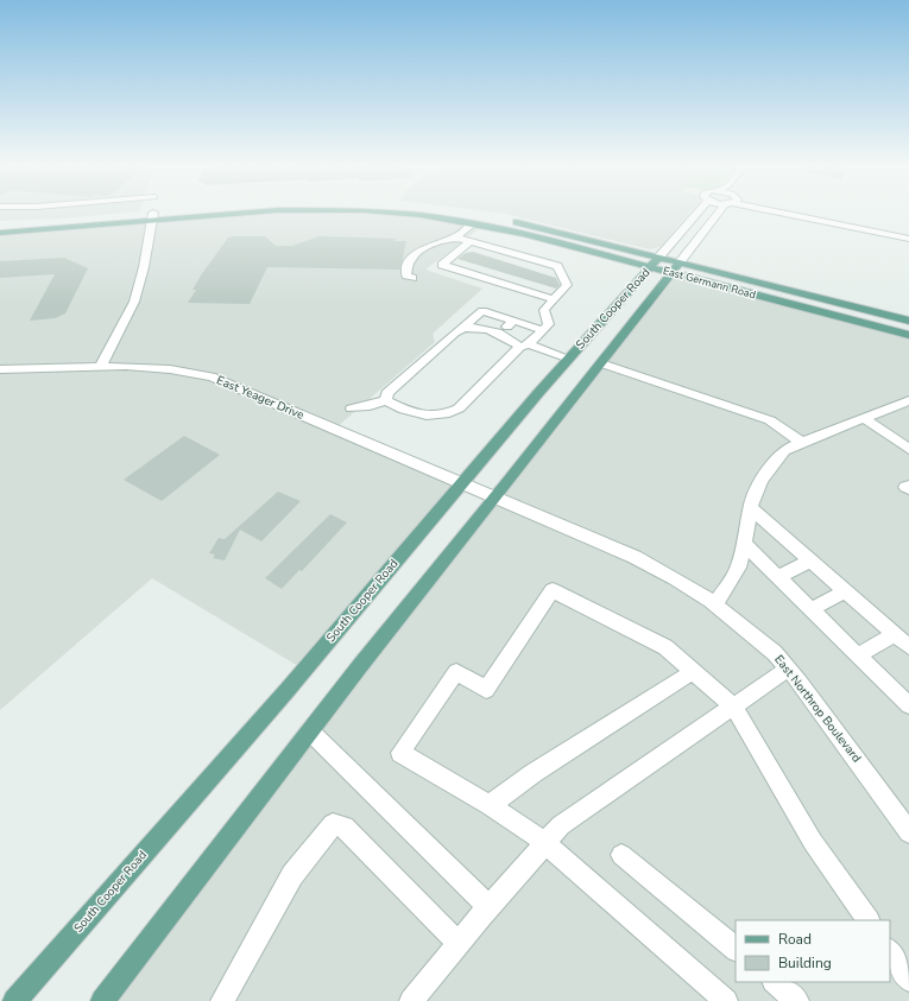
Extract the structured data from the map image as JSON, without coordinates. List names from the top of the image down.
{
  "streets": {
    "main road": ["East Germann Road", "South Cooper Road"],
    "street": ["East Yeager Drive", "East Northrop Boulevard"]
  },
  "crossings": [
    ["East Germann Road", "South Cooper Road"],
    ["South Cooper Road", "East Yeager Drive"],
    ["South Cooper Road", "East Northrop Boulevard"],
    ["East Yeager Drive", "East Northrop Boulevard"]
  ],
  "legend": ["Road", "Building"]
}
